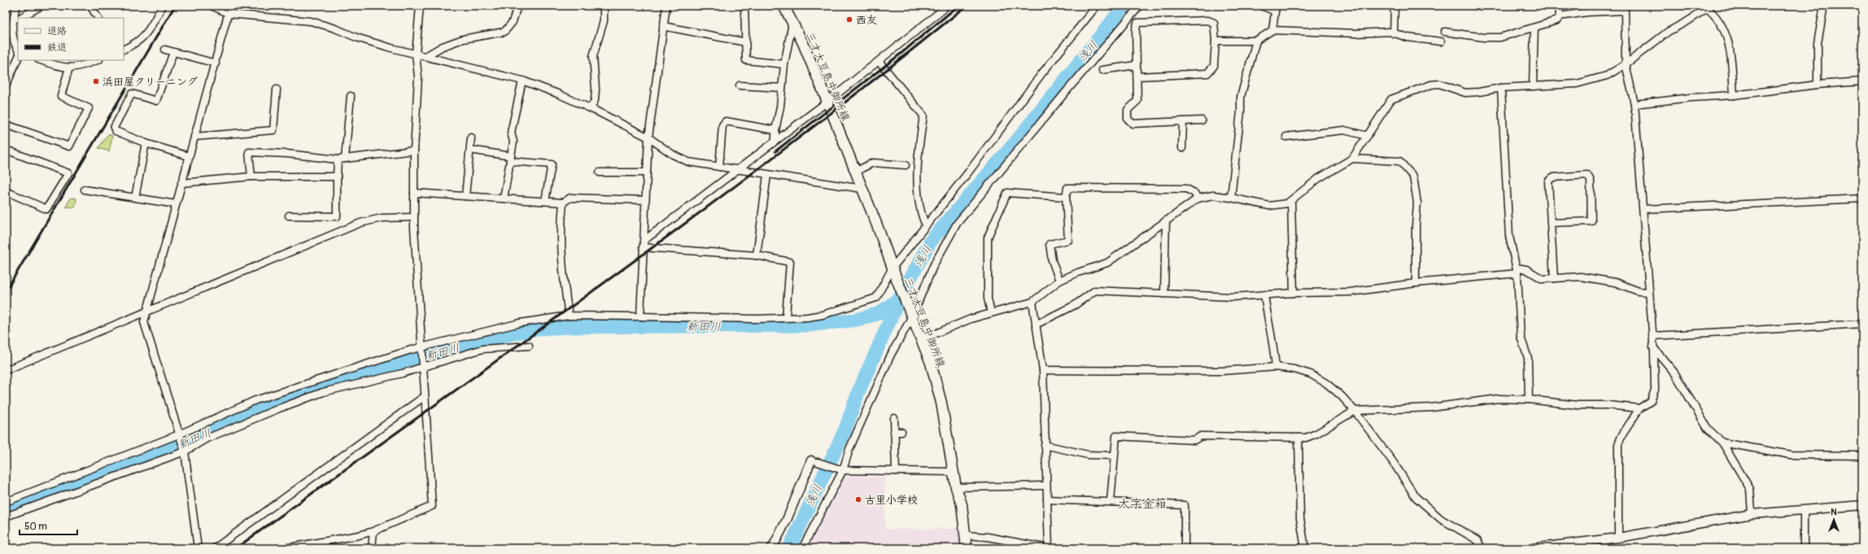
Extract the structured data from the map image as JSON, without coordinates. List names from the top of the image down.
{
  "streets": {
    "main road": ["三才大豆島中御所線"]
  },
  "districts": ["大字金箱"],
  "water": ["浅川", "新田川"],
  "places": ["西友", "浜田屋クリーニング", "古里小学校"],
  "legend": ["道路", "鉄道"],
  "scale_bar": "50 m",
  "north": "top"
}
